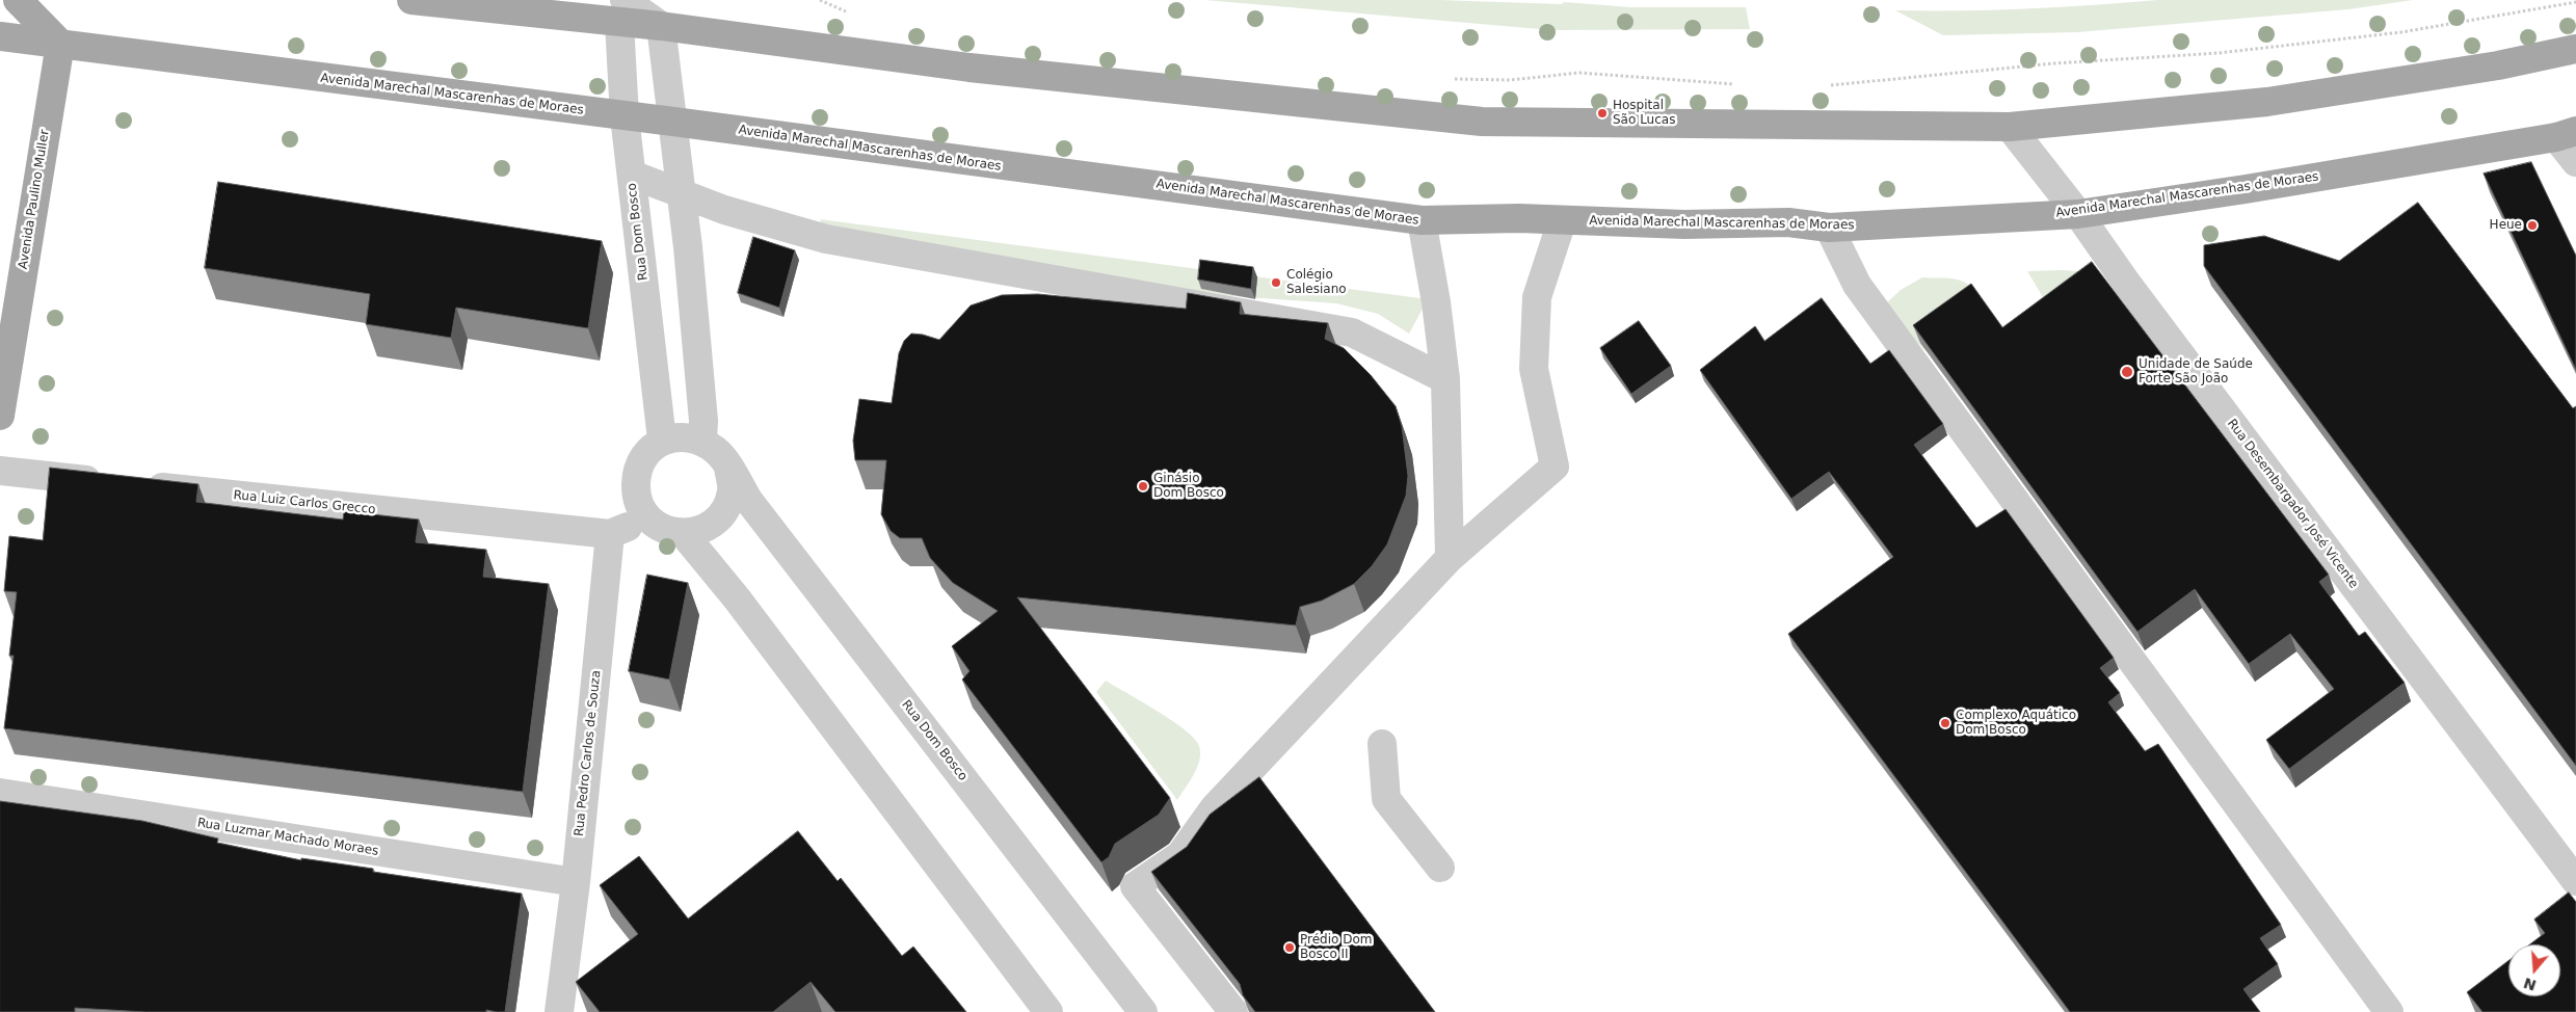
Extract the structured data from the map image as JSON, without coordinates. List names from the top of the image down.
{
  "streets": {
    "main road": ["Avenida Marechal Mascarenhas de Moraes", "Avenida Paulino Muller"],
    "street": [
      "Rua Dom Bosco",
      "Rua Luiz Carlos Grecco",
      "Rua Desembargador José Vicente",
      "Rua Pedro Carlos de Souza",
      "Rua Luzmar Machado Moraes"
    ]
  },
  "crossings": [
    ["Avenida Marechal Mascarenhas de Moraes", "Avenida Paulino Muller"],
    ["Avenida Marechal Mascarenhas de Moraes", "Rua Dom Bosco"],
    ["Avenida Marechal Mascarenhas de Moraes", "Rua Desembargador José Vicente"],
    ["Rua Luiz Carlos Grecco", "Rua Pedro Carlos de Souza"],
    ["Rua Pedro Carlos de Souza", "Rua Luzmar Machado Moraes"]
  ],
  "places": [
    "Hospital São Lucas",
    "Heue",
    "Colégio Salesiano",
    "Unidade de Saúde Forte São João",
    "Ginásio Dom Bosco",
    "Complexo Aquático Dom Bosco",
    "Prédio Dom Bosco II"
  ],
  "north": "bottom"
}
